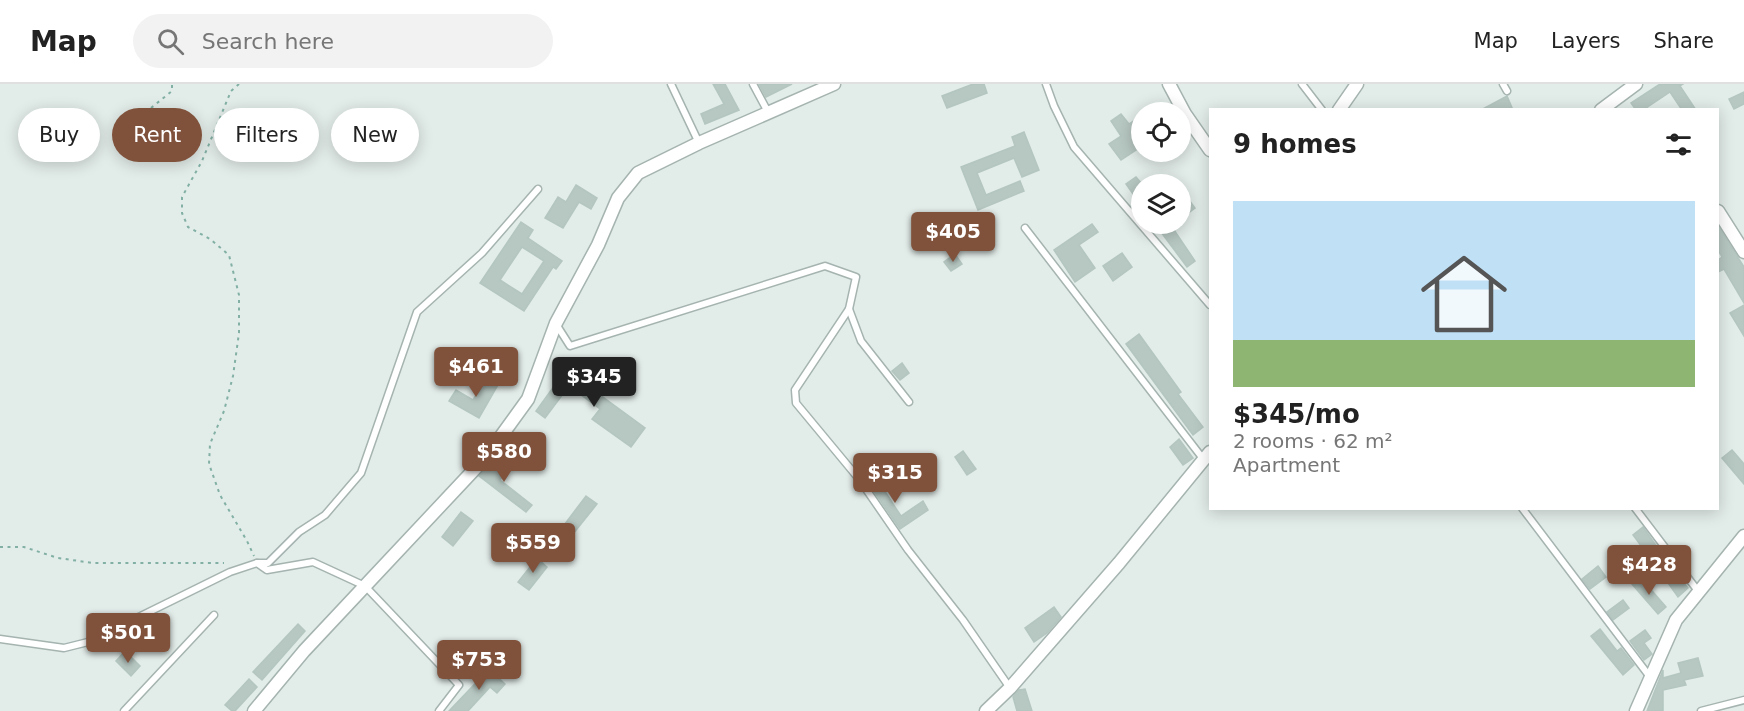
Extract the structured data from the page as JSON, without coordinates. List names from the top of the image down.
{
  "page": {
    "header": "Map",
    "search": "Search here",
    "nav": ["Map", "Layers", "Share"],
    "chip": [
      "Buy",
      "Rent",
      "Filters",
      "New"
    ],
    "heading": "9 homes",
    "list": [
      {
        "name": "$345/mo",
        "note": "2 rooms · 62 m² · Apartment"
      }
    ],
    "price": [
      "$405",
      "$461",
      "$345",
      "$580",
      "$315",
      "$559",
      "$428",
      "$501",
      "$753"
    ]
  }
}
